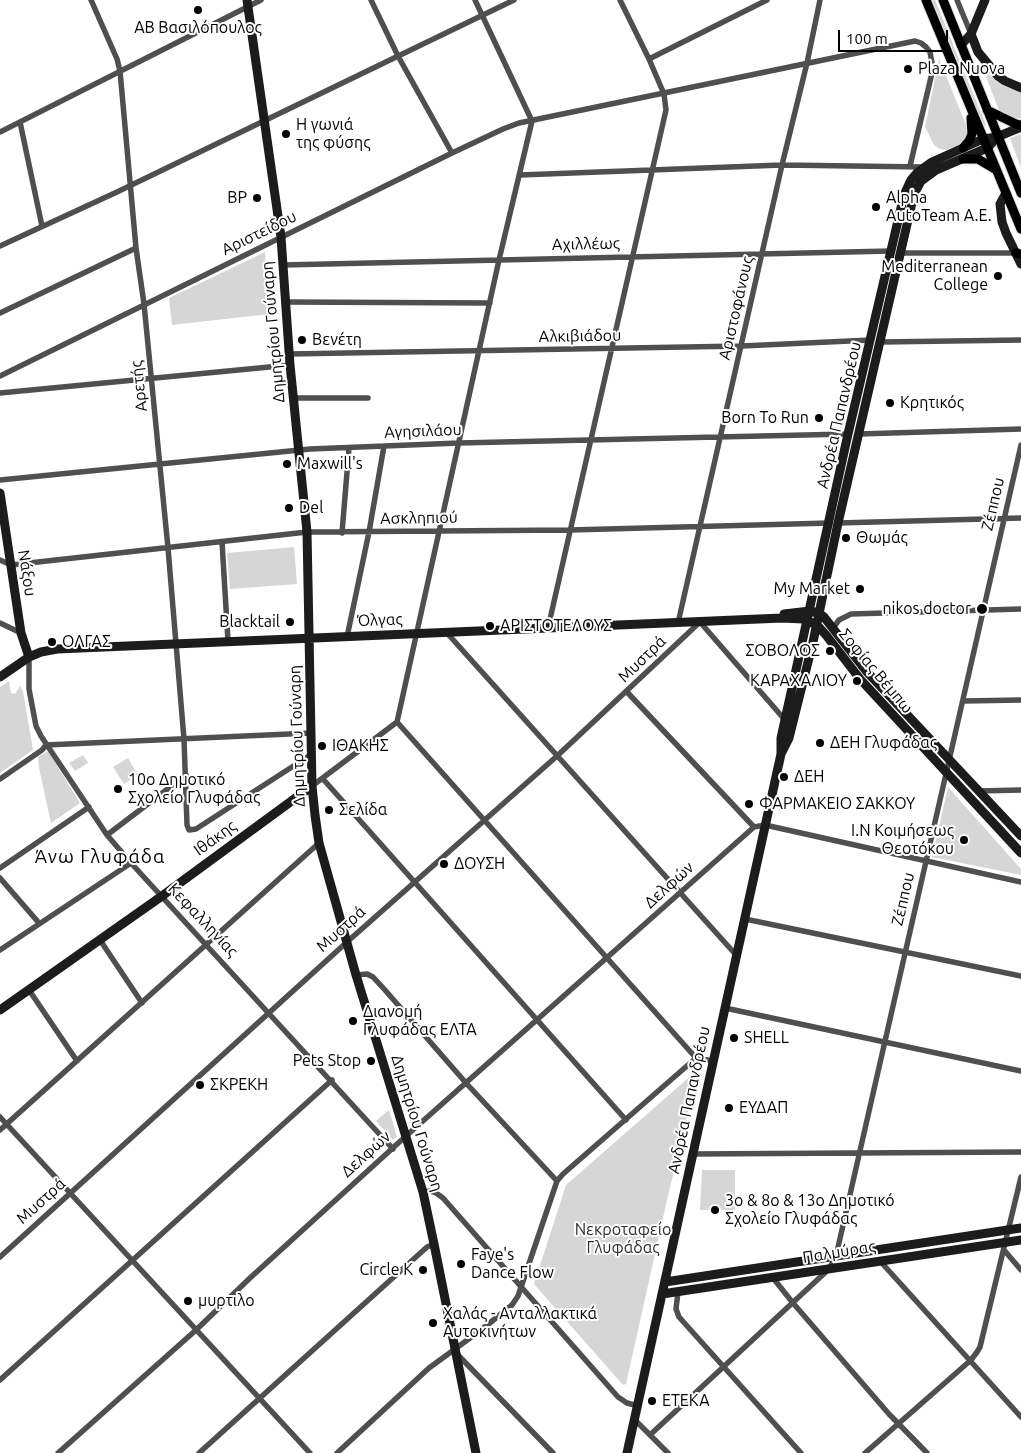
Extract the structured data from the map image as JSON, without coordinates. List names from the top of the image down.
{
  "streets": {
    "main road": [
      "Δημητρίου Γούναρη",
      "Ανδρέα Παπανδρέου",
      "Νάξου",
      "Όλγας",
      "Σοφίας Βέμπω",
      "Ιθάκης",
      "Παλμύρας"
    ],
    "street": [
      "Αριστείδου",
      "Αχιλλέως",
      "Αριστοφάνους",
      "Αλκιβιάδου",
      "Αρετής",
      "Αγησιλάου",
      "Ζέππου",
      "Ασκληπιού",
      "Μυστρά",
      "Δελφών",
      "Κεφαλληνίας"
    ]
  },
  "crossings": [
    ["Αριστείδου", "Αριστοφάνους"],
    ["Αριστείδου", "Δημητρίου Γούναρη"],
    ["Αριστείδου", "Αρετής"],
    ["Αχιλλέως", "Αριστοφάνους"],
    ["Αχιλλέως", "Δημητρίου Γούναρη"],
    ["Αχιλλέως", "Ανδρέα Παπανδρέου"],
    ["Αριστοφάνους", "Αλκιβιάδου"],
    ["Αριστοφάνους", "Αγησιλάου"],
    ["Αριστοφάνους", "Ασκληπιού"],
    ["Αριστοφάνους", "Όλγας"],
    ["Δημητρίου Γούναρη", "Αλκιβιάδου"],
    ["Δημητρίου Γούναρη", "Αρετής"],
    ["Δημητρίου Γούναρη", "Αγησιλάου"],
    ["Δημητρίου Γούναρη", "Ασκληπιού"],
    ["Δημητρίου Γούναρη", "Όλγας"],
    ["Δημητρίου Γούναρη", "Μυστρά"],
    ["Δημητρίου Γούναρη", "Ιθάκης"],
    ["Δημητρίου Γούναρη", "Δελφών"],
    ["Αλκιβιάδου", "Ανδρέα Παπανδρέου"],
    ["Αρετής", "Αγησιλάου"],
    ["Αρετής", "Ασκληπιού"],
    ["Αρετής", "Όλγας"],
    ["Ανδρέα Παπανδρέου", "Αγησιλάου"],
    ["Ανδρέα Παπανδρέου", "Ασκληπιού"],
    ["Ανδρέα Παπανδρέου", "Όλγας"],
    ["Ανδρέα Παπανδρέου", "Σοφίας Βέμπω"],
    ["Ανδρέα Παπανδρέου", "Δελφών"],
    ["Ανδρέα Παπανδρέου", "Παλμύρας"],
    ["Ζέππου", "Ασκληπιού"],
    ["Ζέππου", "Σοφίας Βέμπω"],
    ["Ζέππου", "Παλμύρας"],
    ["Ασκληπιού", "Νάξου"],
    ["Νάξου", "Όλγας"],
    ["Νάξου", "Κεφαλληνίας"],
    ["Όλγας", "Μυστρά"],
    ["Όλγας", "Σοφίας Βέμπω"],
    ["Όλγας", "Κεφαλληνίας"],
    ["Μυστρά", "Κεφαλληνίας"],
    ["Ιθάκης", "Κεφαλληνίας"],
    ["Δελφών", "Κεφαλληνίας"]
  ],
  "districts": ["Άνω Γλυφάδα"],
  "parks": ["Νεκροταφείο Γλυφάδας"],
  "places": [
    "ΑΒ Βασιλόπουλος",
    "Plaza Nuova",
    "Η γωνιά της φύσης",
    "BP",
    "Alpha AutoTeam Α.Ε.",
    "Mediterranean College",
    "Βενέτη",
    "Κρητικός",
    "Born To Run",
    "Maxwill's",
    "Del",
    "Θωμάς",
    "My Market",
    "nikos doctor",
    "Blacktail",
    "ΑΡΙΣΤΟΤΕΛΟΥΣ",
    "ΟΛΓΑΣ",
    "ΣΟΒΟΛΟΣ",
    "ΚΑΡΑΧΑΛΙΟΥ",
    "ΔΕΗ Γλυφάδας",
    "ΙΘΑΚΗΣ",
    "ΔΕΗ",
    "10o Δημοτικό Σχολείο Γλυφάδας",
    "ΦΑΡΜΑΚΕΙΟ ΣΑΚΚΟΥ",
    "Σελίδα",
    "Ι.Ν Κοιμήσεως Θεοτόκου",
    "ΔΟΥΣΗ",
    "Διανομή Γλυφάδας ΕΛΤΑ",
    "SHELL",
    "Pets Stop",
    "ΣΚΡΕΚΗ",
    "ΕΥΔΑΠ",
    "3ο & 8ο & 13ο Δημοτικό Σχολείο Γλυφάδας",
    "Faye's Dance Flow",
    "Circle K",
    "μυρτιλο",
    "Χαλάς - Ανταλλακτικά Αυτοκινήτων",
    "ΕΤΕΚΑ"
  ],
  "scale_bar": "100 m"
}
